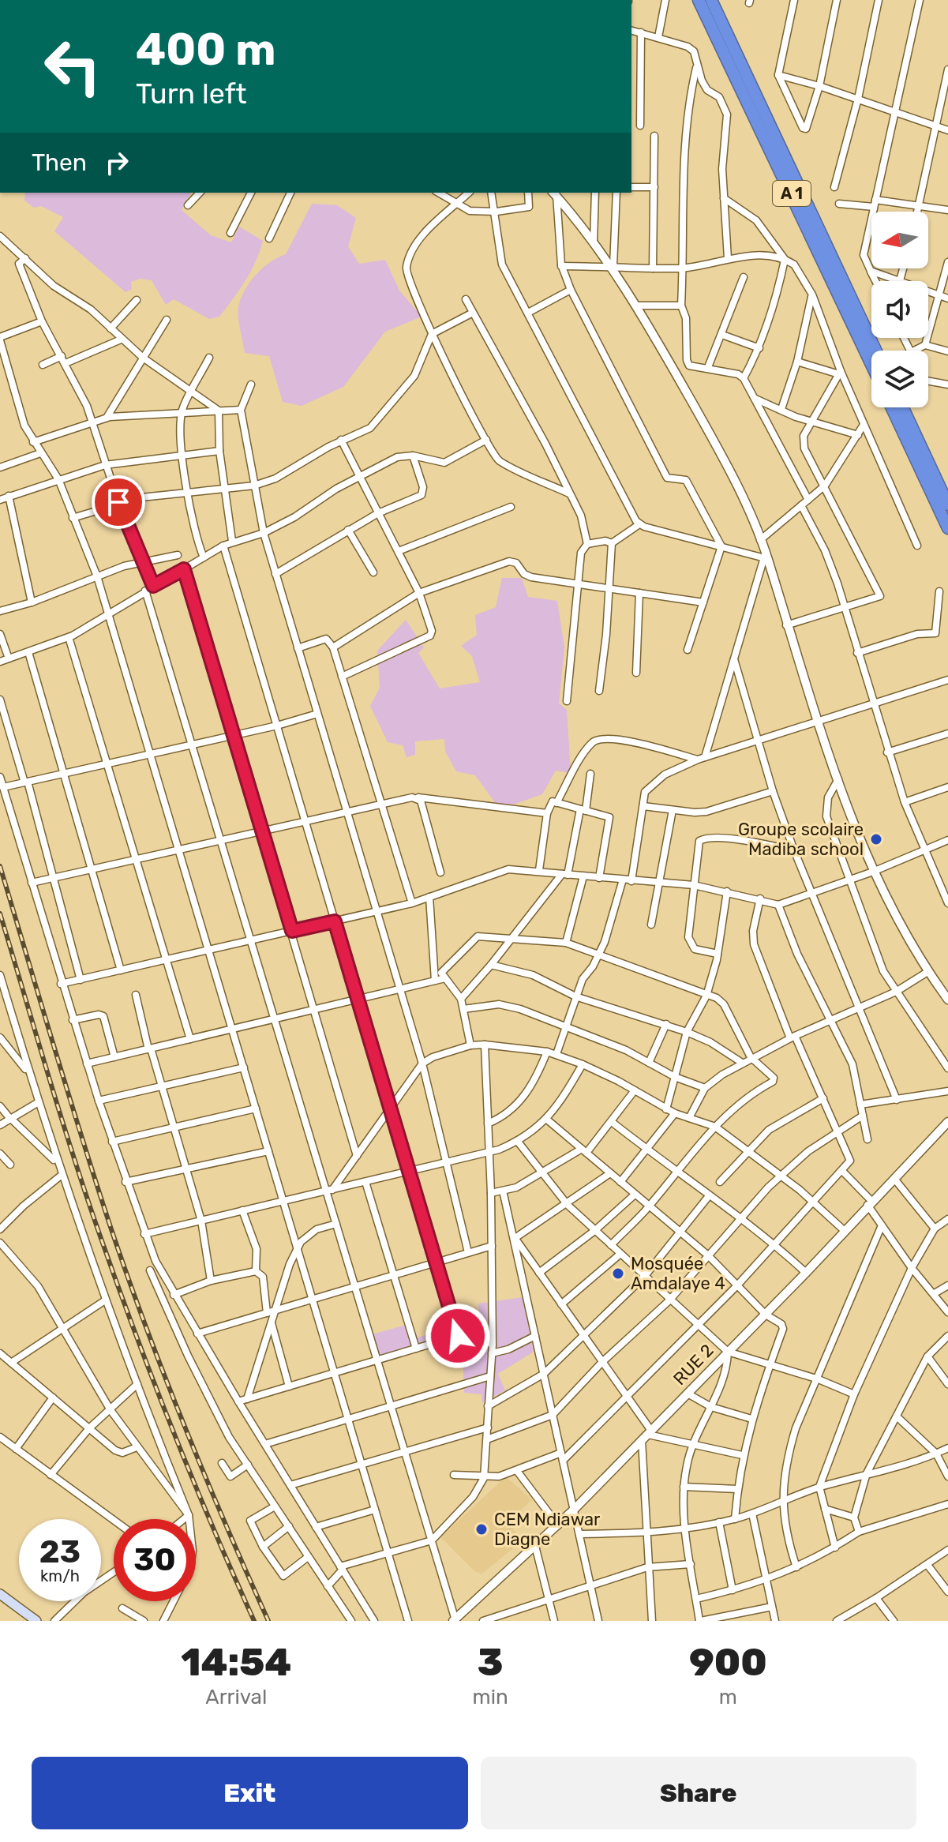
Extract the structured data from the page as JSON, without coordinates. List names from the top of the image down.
{
  "streets": {
    "highway": ["A 1"],
    "street": ["RUE 2"]
  },
  "places": ["Groupe scolaire Madiba school", "Mosquée Amdalaye 4", "CEM Ndiawar Diagne"],
  "north": "left",
  "page": {
    "turn": ["400 m", "Turn left"],
    "then": "Then",
    "speed": "23 km/h",
    "limit": "30",
    "eta": [
      "14:54",
      "Arrival",
      "3",
      "min",
      "900",
      "m"
    ],
    "buttons": ["Exit", "Share"]
  }
}
